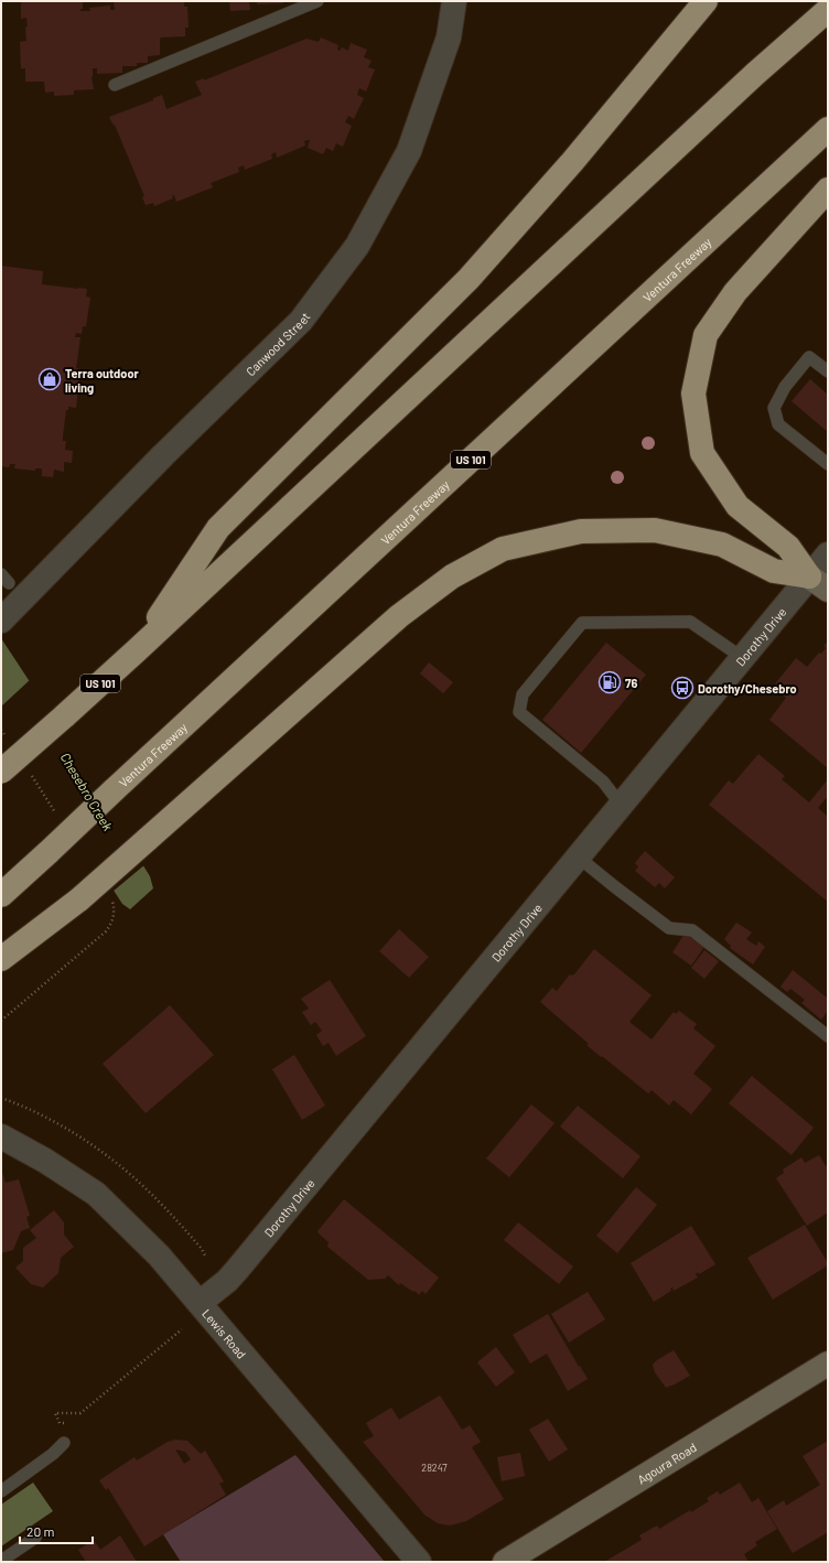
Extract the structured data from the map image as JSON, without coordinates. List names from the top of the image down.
{
  "streets": {
    "highway": ["Ventura Freeway", "US 101"],
    "main road": ["Agoura Road"],
    "street": ["Canwood Street", "Dorothy Drive", "Lewis Road"]
  },
  "crossings": [
    ["Dorothy Drive", "Lewis Road"]
  ],
  "water": ["Chesebro Creek"],
  "places": {
    "shop": ["Terra outdoor living"],
    "fuel station": ["76"],
    "bus stop": ["Dorothy/Chesebro"]
  },
  "house_numbers": ["28247"],
  "scale_bar": "20 m"
}
